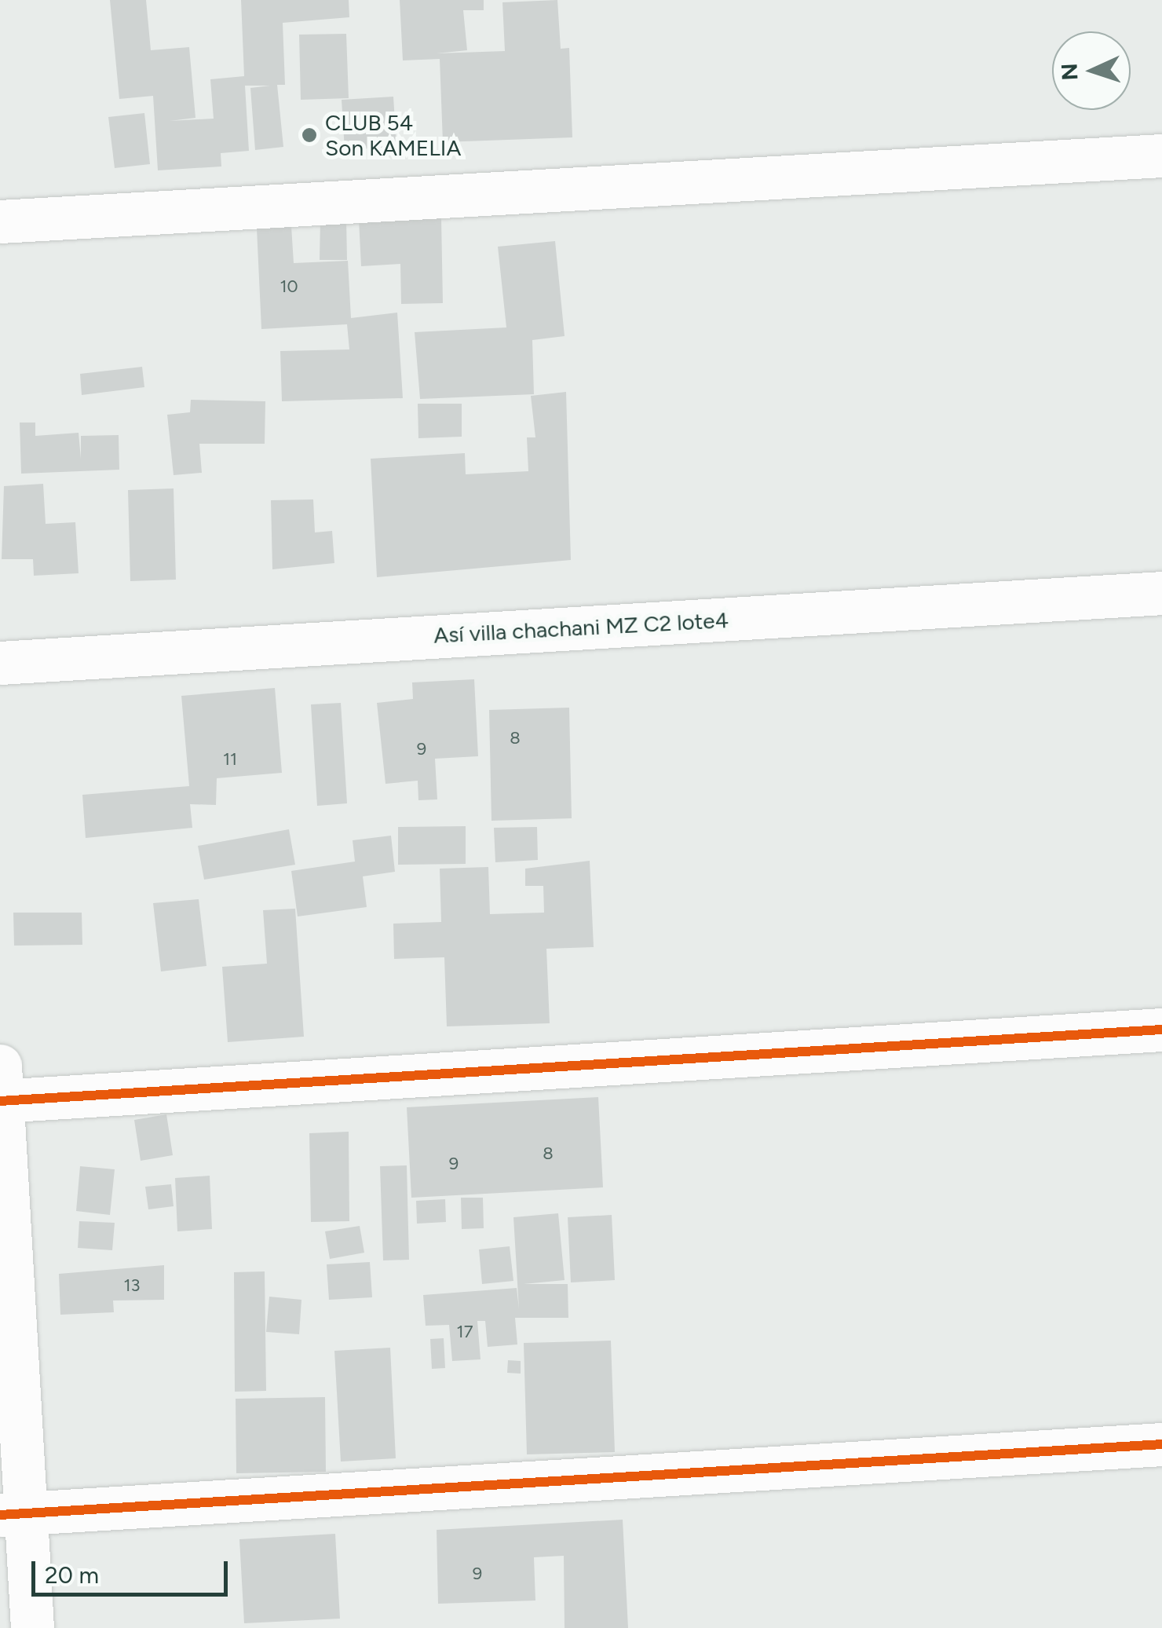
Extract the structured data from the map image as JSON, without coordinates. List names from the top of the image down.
{
  "streets": {
    "street": ["Así villa chachani MZ C2 lote4"]
  },
  "places": ["CLUB 54 Son KAMELIA"],
  "house_numbers": [
    "10",
    "8",
    "9",
    "11",
    "8",
    "9",
    "13",
    "17",
    "9"
  ],
  "scale_bar": "20 m",
  "north": "left"
}
